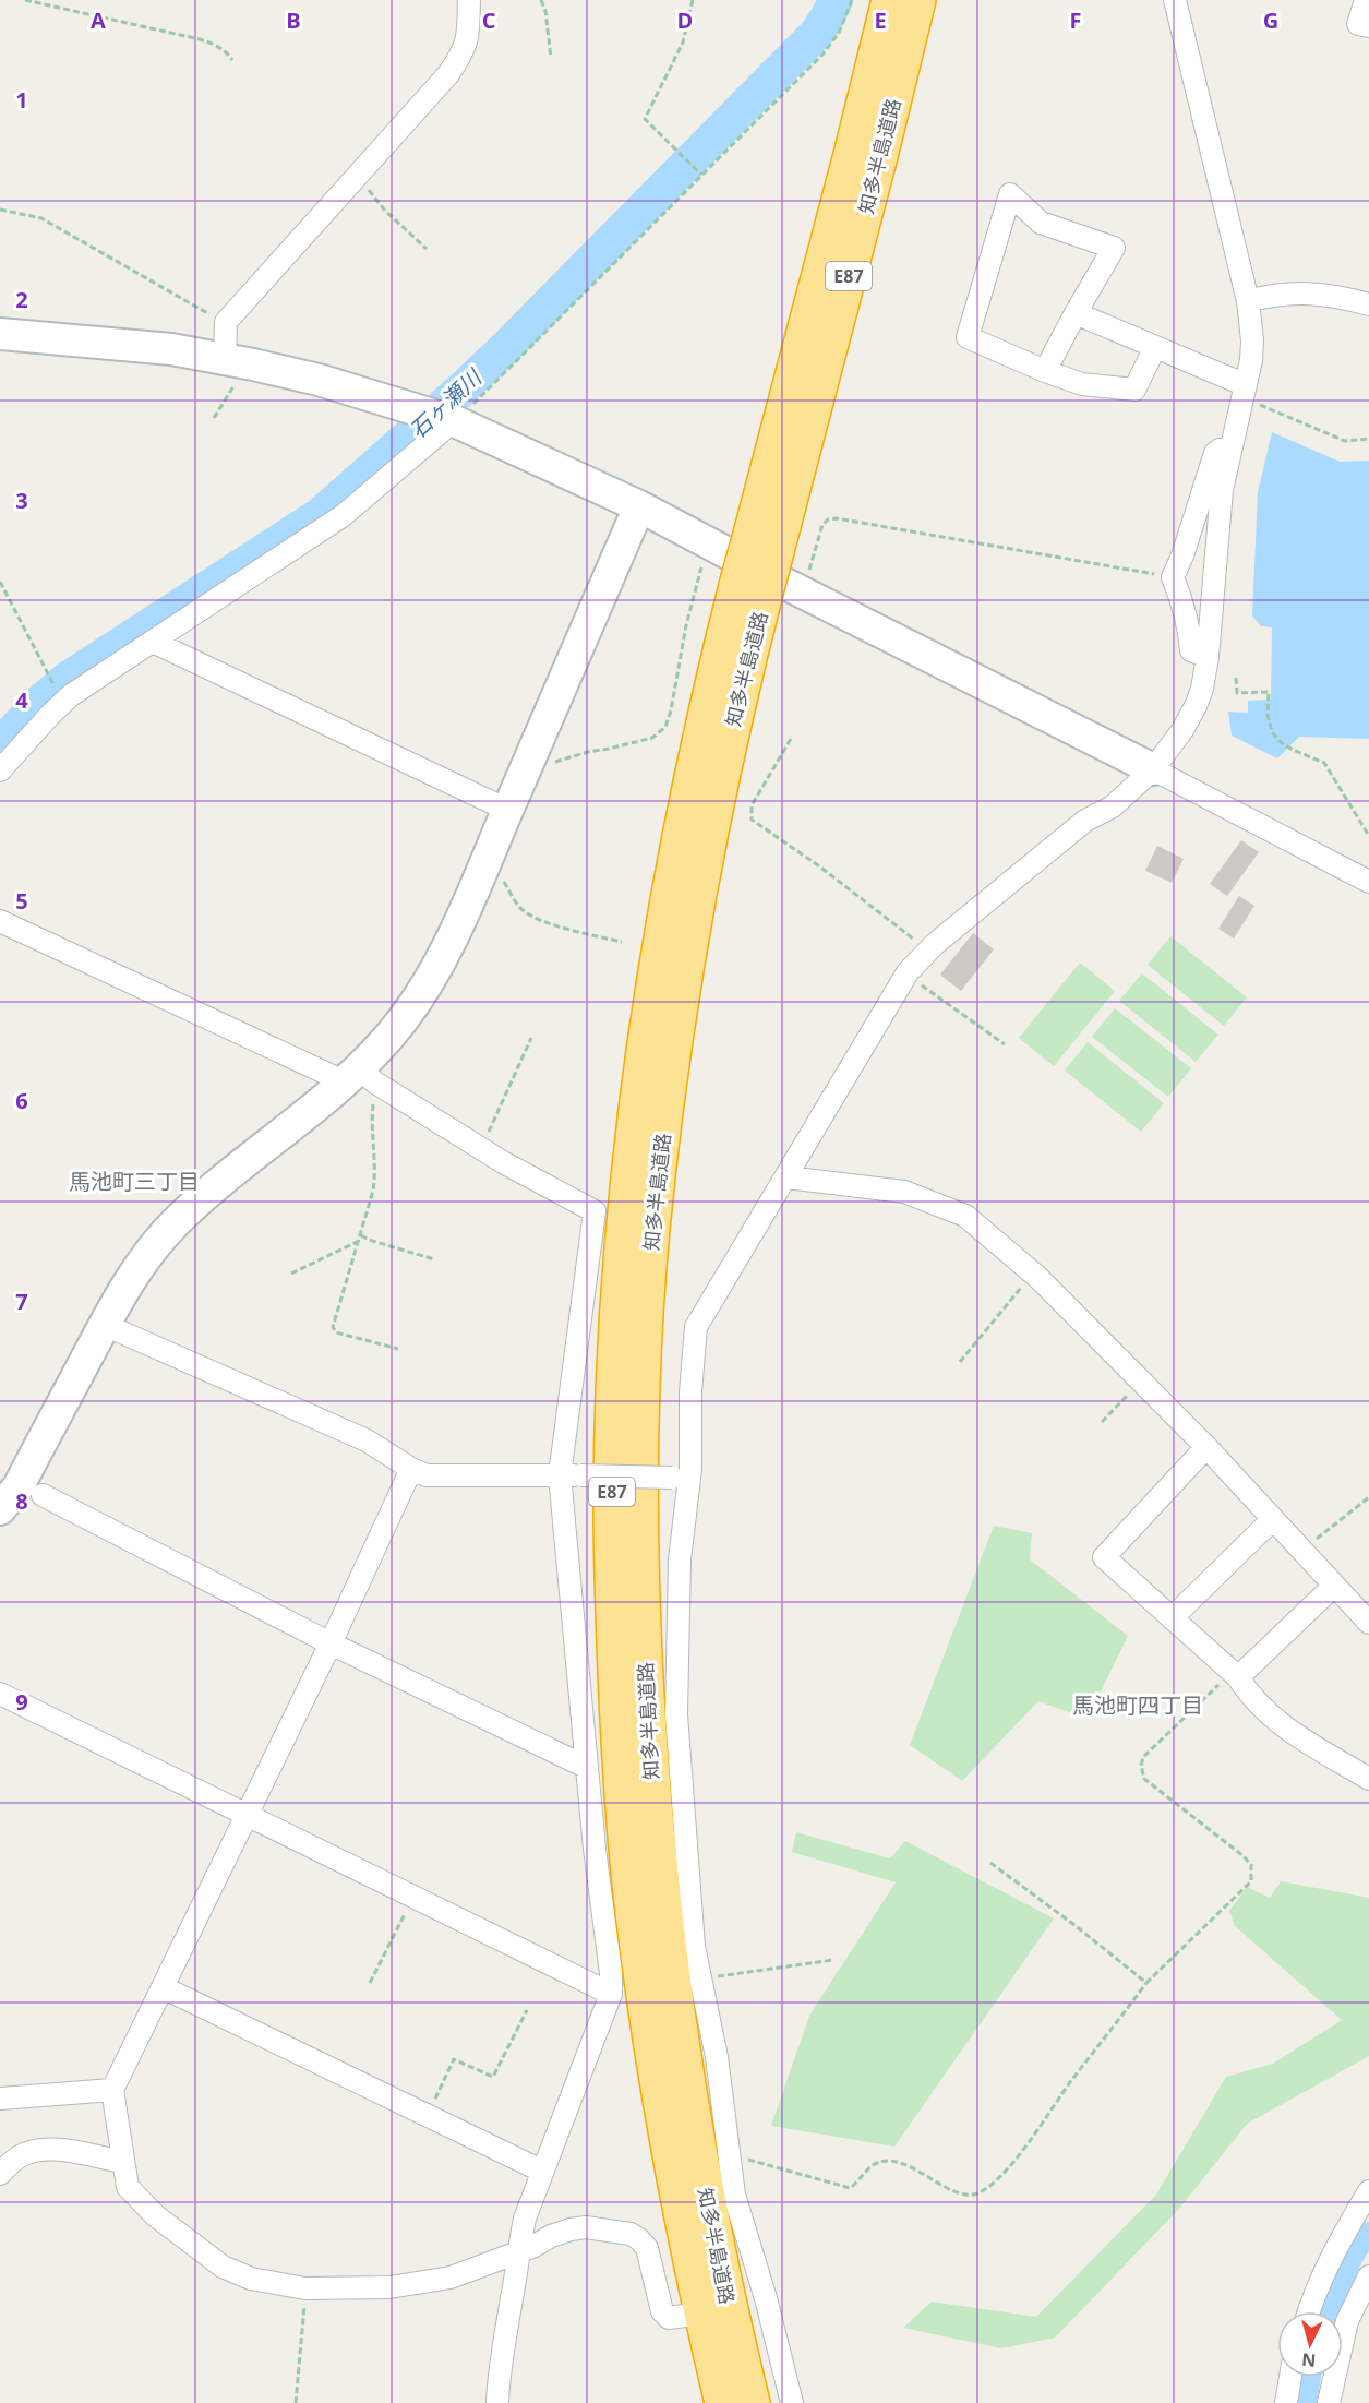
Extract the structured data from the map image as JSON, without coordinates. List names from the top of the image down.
{
  "streets": {
    "highway": ["知多半島道路", "E87"]
  },
  "districts": ["馬池町三丁目", "馬池町四丁目"],
  "water": ["石ヶ瀬川"],
  "north": "bottom",
  "grid": {
    "columns": [
      "A",
      "B",
      "C",
      "D",
      "E",
      "F",
      "G"
    ],
    "rows": [
      "1",
      "2",
      "3",
      "4",
      "5",
      "6",
      "7",
      "8",
      "9"
    ]
  }
}
